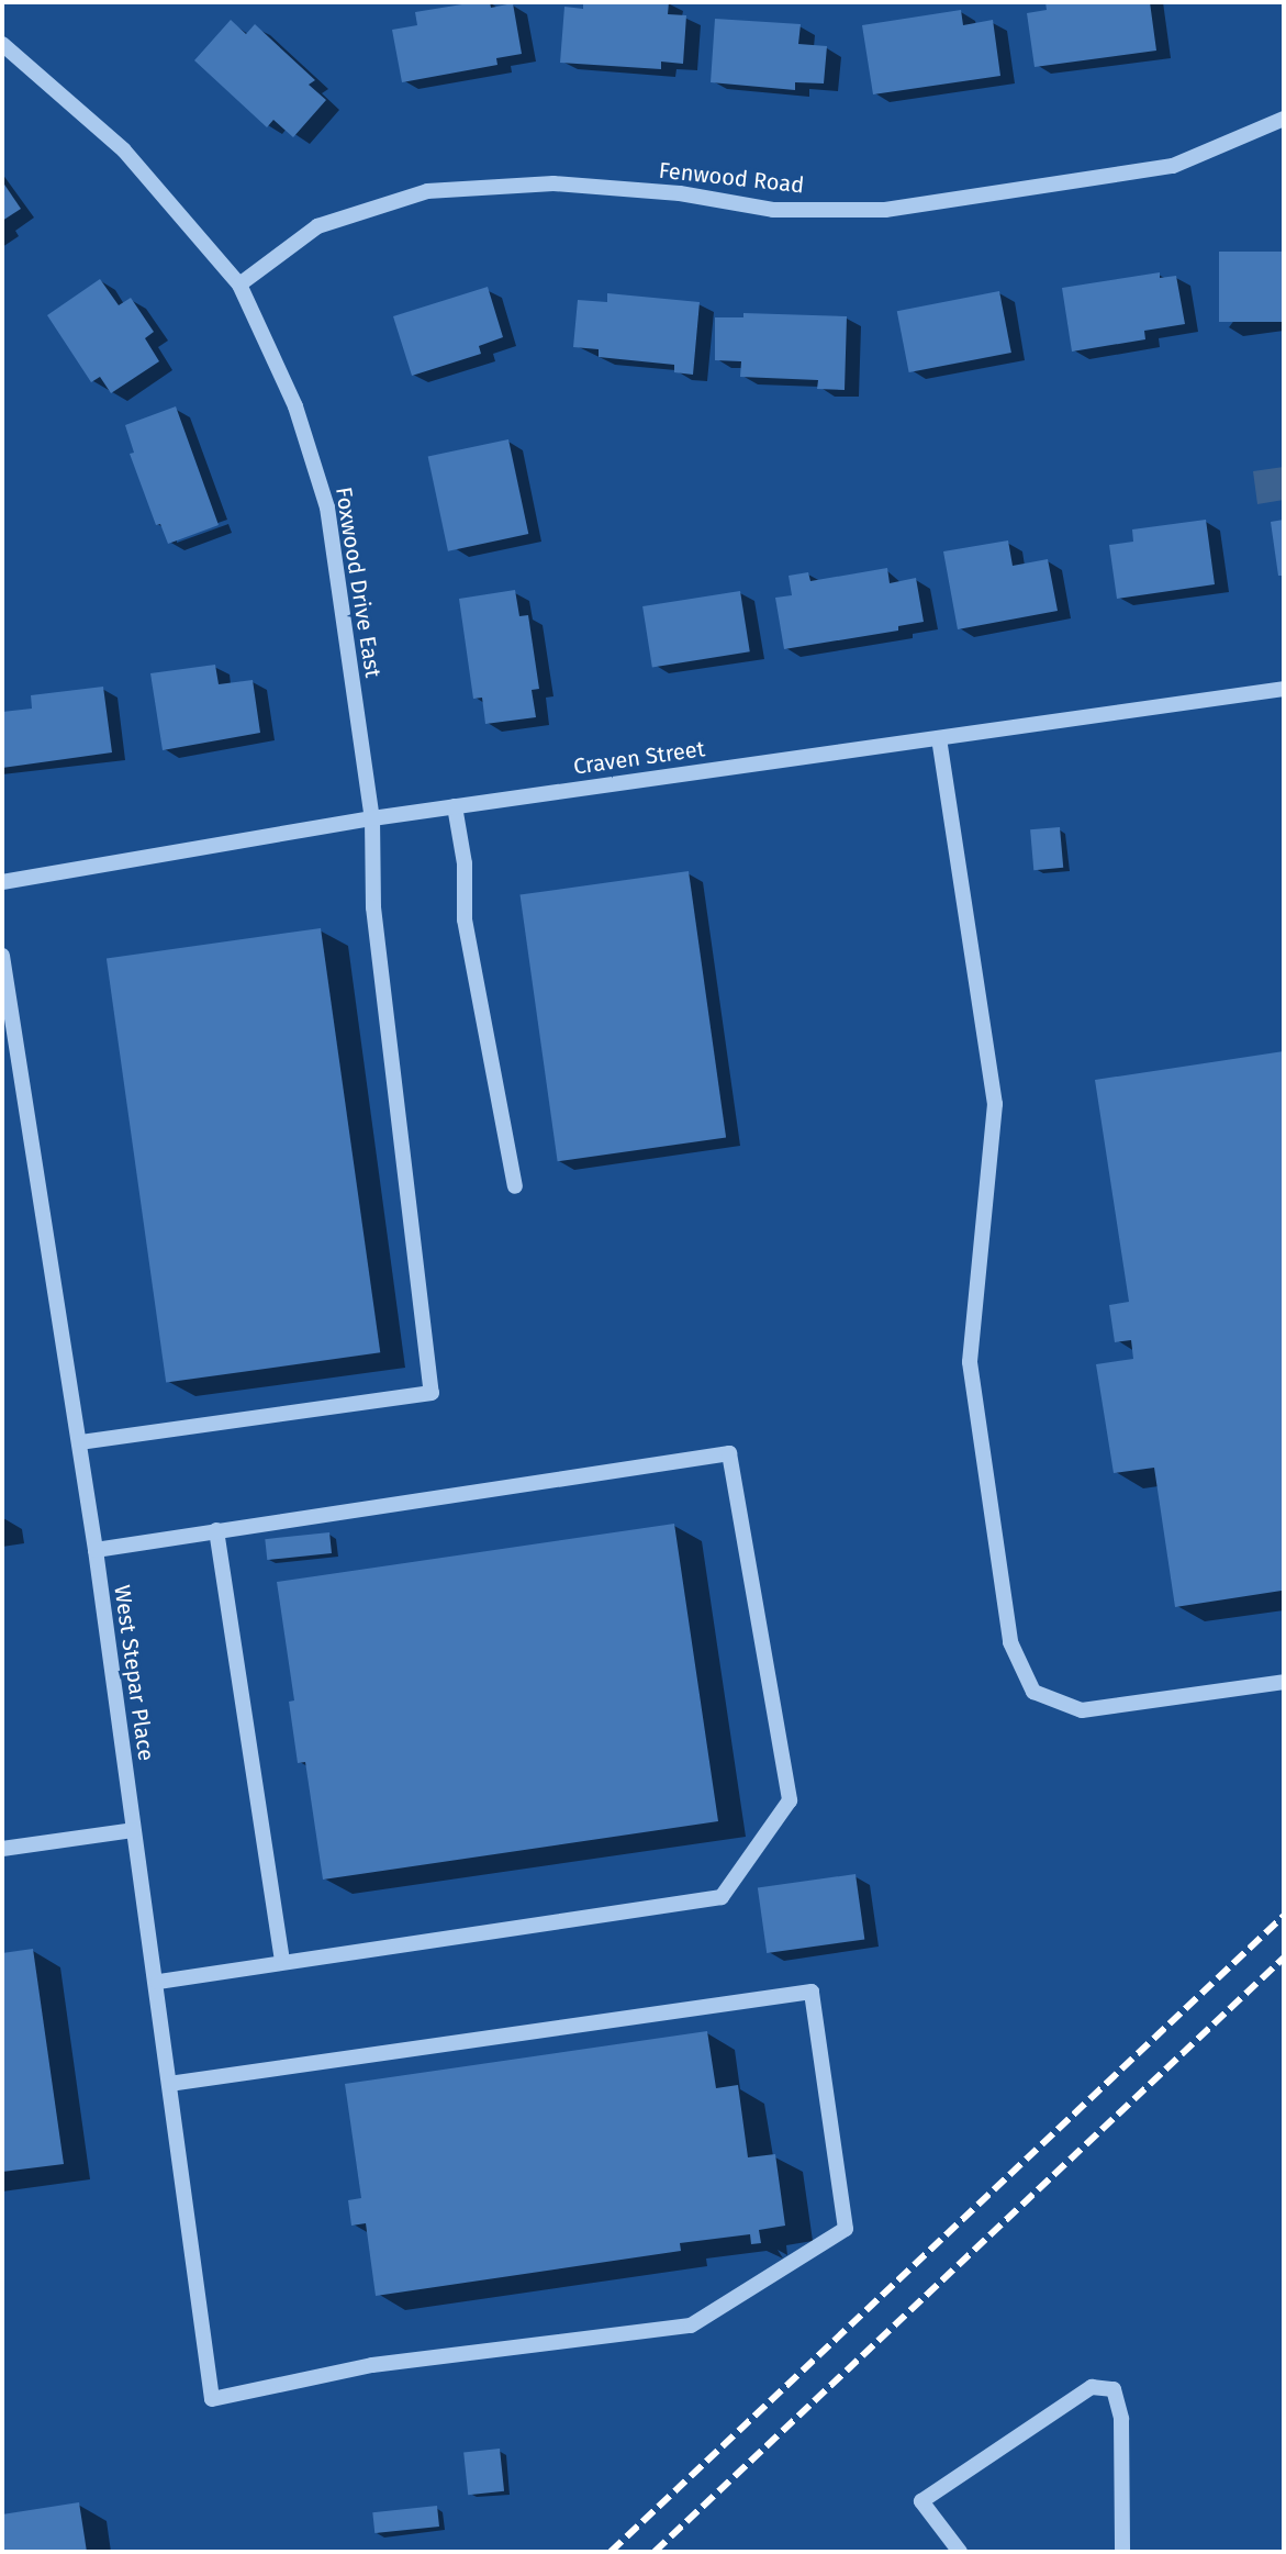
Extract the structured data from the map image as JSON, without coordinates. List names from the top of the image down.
{
  "streets": {
    "street": [
      "Fenwood Road",
      "Foxwood Drive East",
      "Craven Street",
      "West Stepar Place"
    ]
  },
  "crossings": [
    ["Fenwood Road", "Foxwood Drive East"],
    ["Foxwood Drive East", "Craven Street"],
    ["Foxwood Drive East", "West Stepar Place"]
  ]
}
